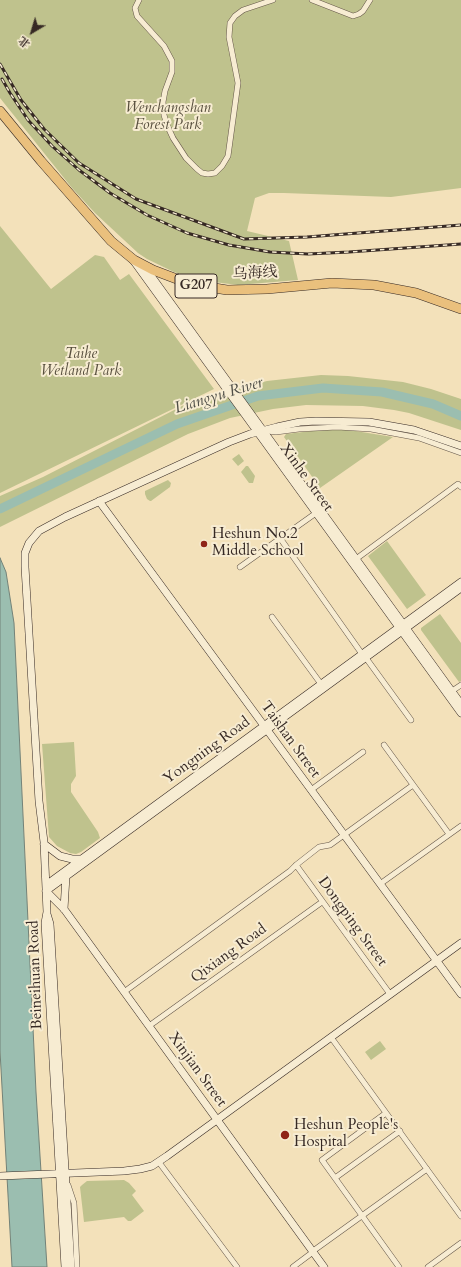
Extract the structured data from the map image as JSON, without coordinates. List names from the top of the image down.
{
  "streets": {
    "highway": ["乌海线", "G207"],
    "main road": [
      "Xinhe Street",
      "Taishan Street",
      "Yongning Road",
      "Beineihuan Road",
      "Xinjian Street"
    ],
    "street": ["Dongping Street", "Qixiang Road"]
  },
  "crossings": [
    ["乌海线", "Xinhe Street"],
    ["Xinhe Street", "Yongning Road"],
    ["Xinhe Street", "Beineihuan Road"],
    ["Taishan Street", "Yongning Road"],
    ["Taishan Street", "Beineihuan Road"],
    ["Yongning Road", "Beineihuan Road"],
    ["Yongning Road", "Xinjian Street"],
    ["Dongping Street", "Qixiang Road"],
    ["Qixiang Road", "Xinjian Street"],
    ["Beineihuan Road", "Xinjian Street"]
  ],
  "water": ["Liangyu River"],
  "parks": ["Wenchangshan Forest Park", "Taihe Wetland Park"],
  "places": ["Heshun No.2 Middle School", "Heshun People's Hospital"],
  "north": "bottom left"
}
